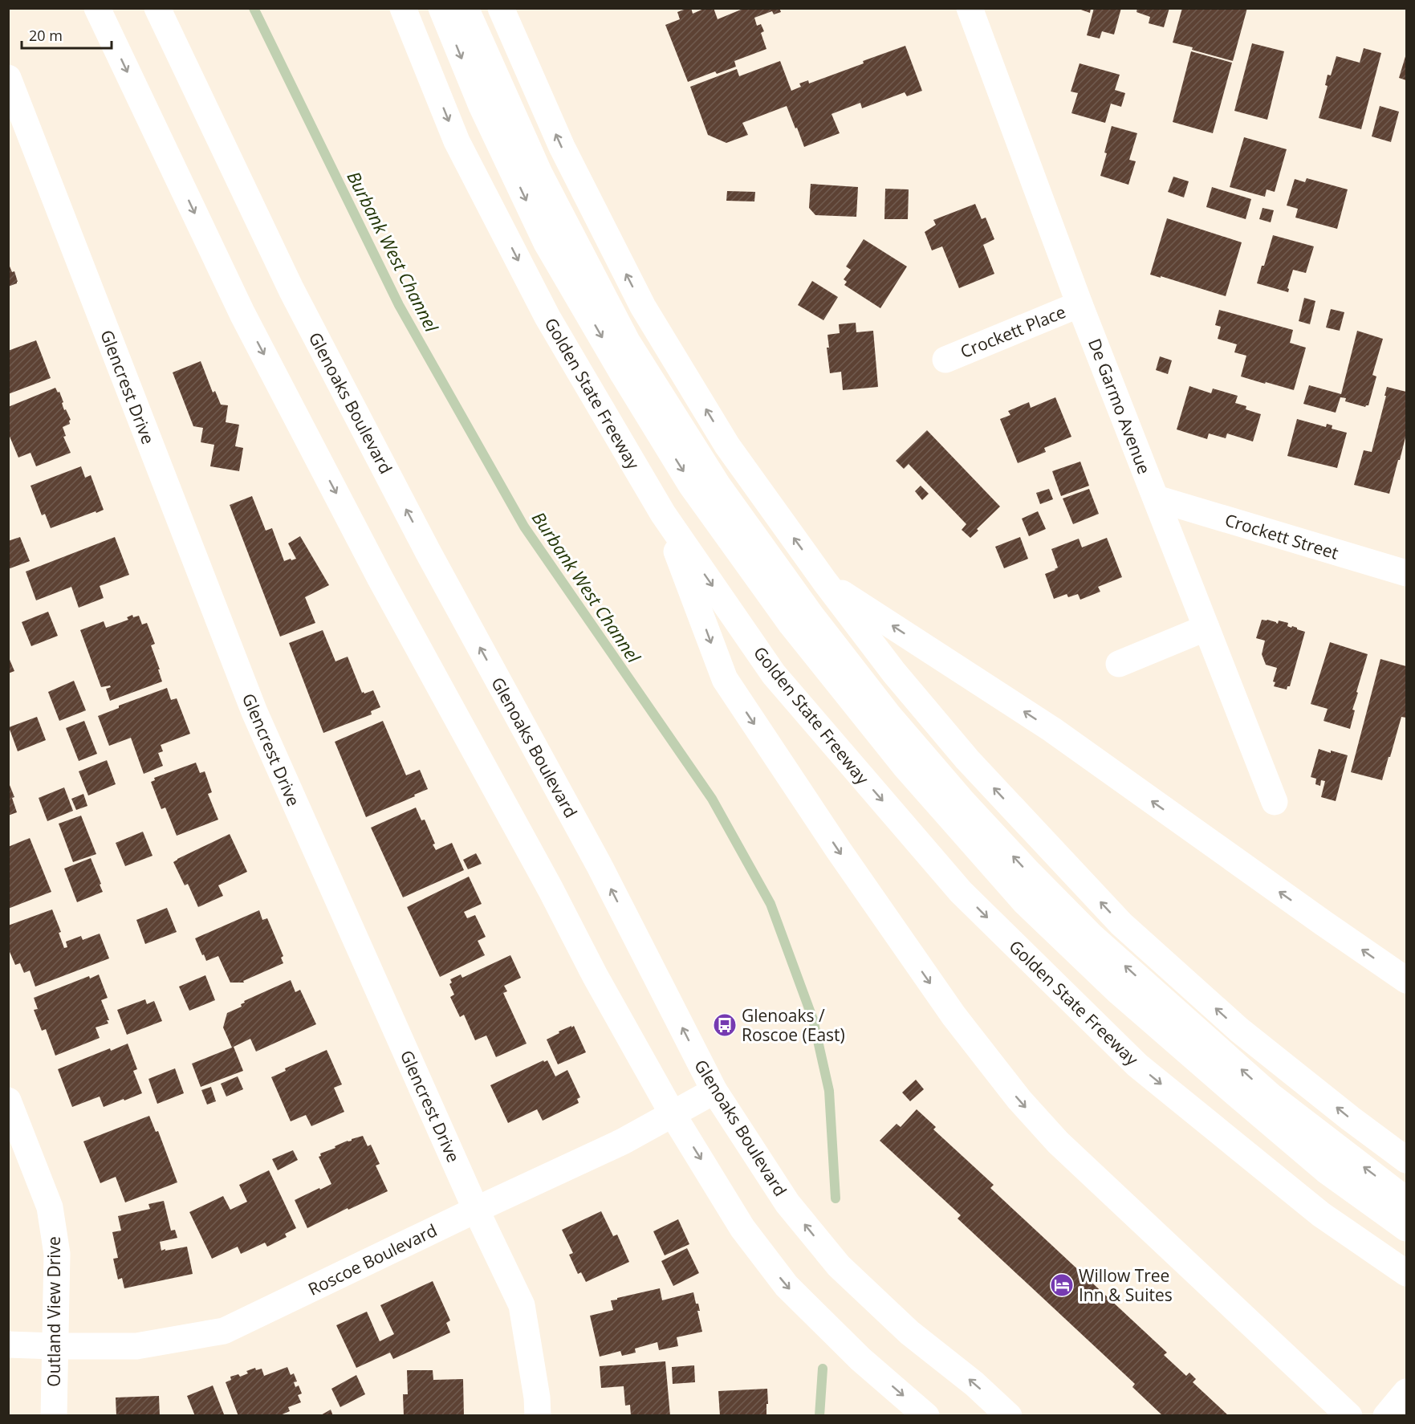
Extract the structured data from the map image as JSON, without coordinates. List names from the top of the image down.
{
  "streets": {
    "main road": [
      "Crockett Place",
      "Glencrest Drive",
      "Golden State Freeway",
      "Glenoaks Boulevard",
      "De Garmo Avenue",
      "Crockett Street",
      "Roscoe Boulevard",
      "Outland View Drive"
    ]
  },
  "crossings": [
    ["Crockett Place", "De Garmo Avenue"],
    ["Glencrest Drive", "Roscoe Boulevard"],
    ["Glenoaks Boulevard", "Roscoe Boulevard"],
    ["De Garmo Avenue", "Crockett Street"],
    ["Roscoe Boulevard", "Outland View Drive"]
  ],
  "water": ["Burbank West Channel"],
  "places": {
    "bus stop": ["Glenoaks / Roscoe (East)"],
    "hotel": ["Willow Tree Inn & Suites"]
  },
  "scale_bar": "20 m"
}
